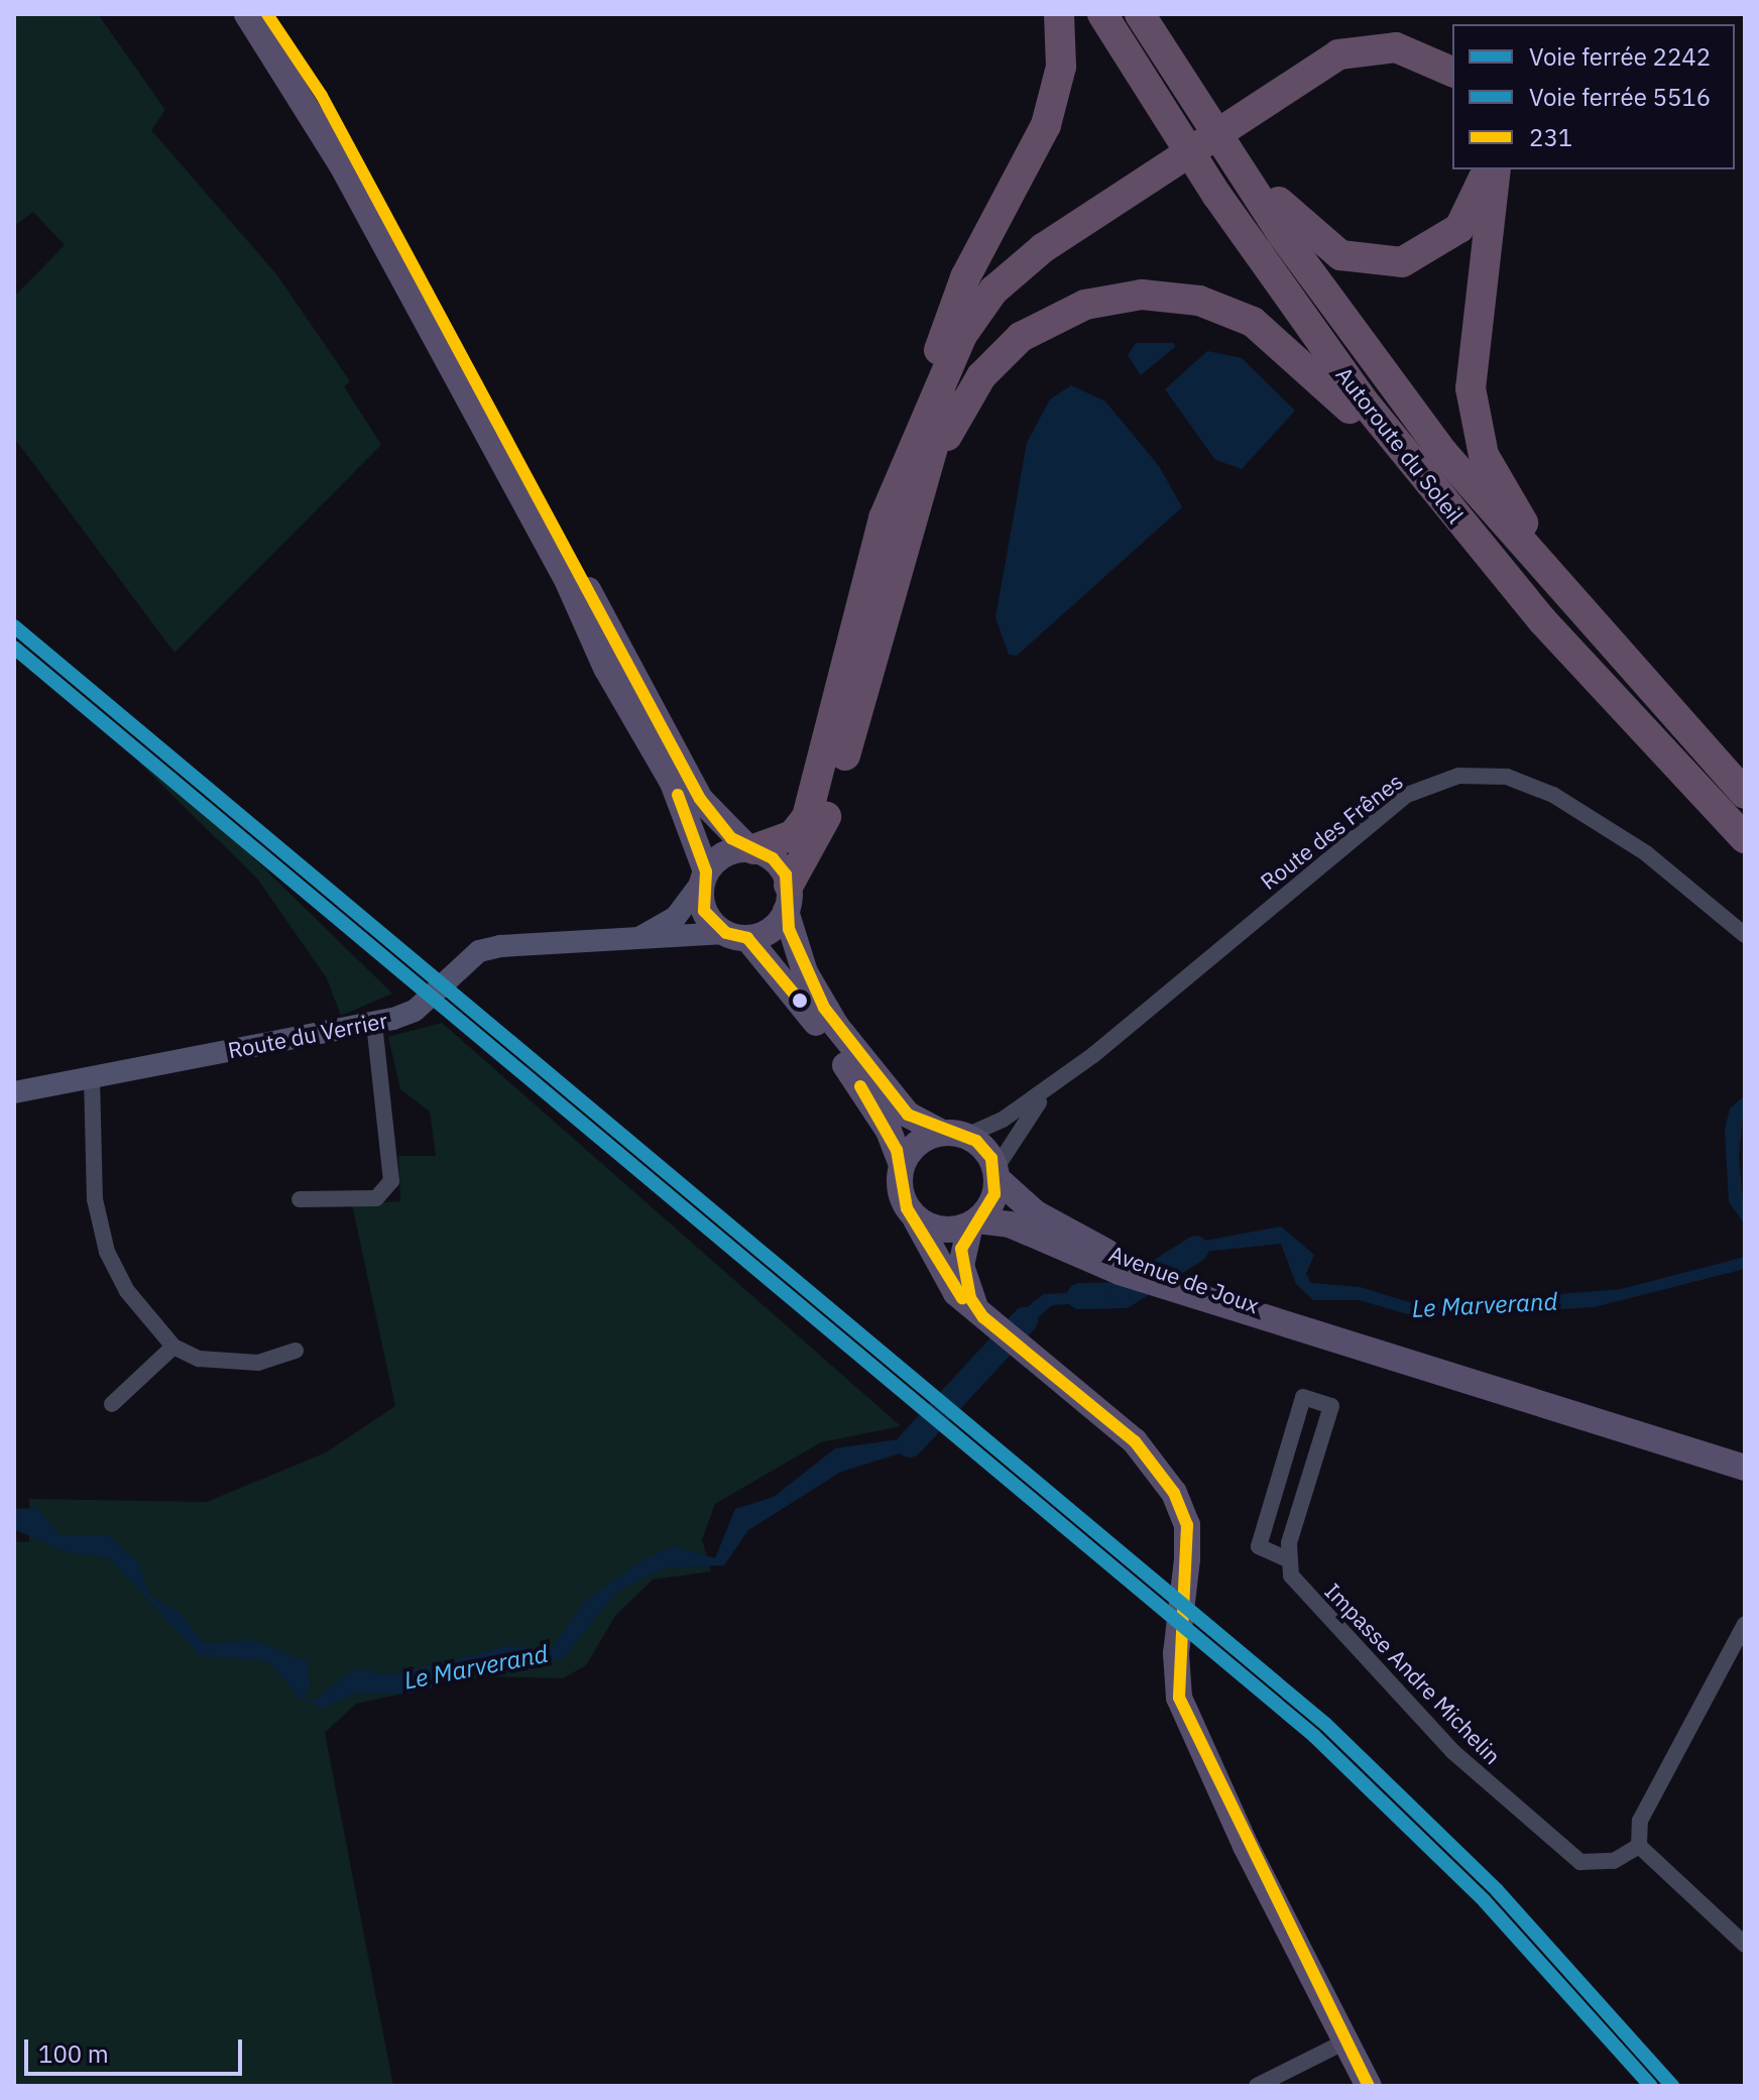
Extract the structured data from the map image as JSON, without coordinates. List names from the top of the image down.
{
  "streets": {
    "highway": ["Autoroute du Soleil"],
    "main road": ["Route du Verrier", "Avenue de Joux"],
    "street": ["Route des Frênes", "Impasse Andre Michelin"]
  },
  "crossings": [
    ["Route des Frênes", "Avenue de Joux"]
  ],
  "water": ["Le Marverand"],
  "lines": ["transit line 231", "rail line 2242", "rail line 5516"],
  "legend": ["Voie ferrée 2242", "Voie ferrée 5516", "231"],
  "scale_bar": "100 m"
}
